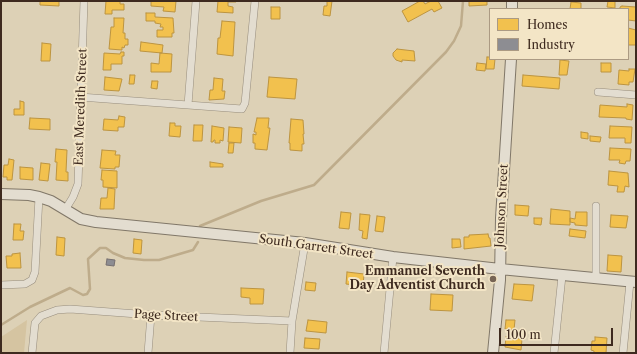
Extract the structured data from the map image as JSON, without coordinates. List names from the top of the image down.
{
  "streets": {
    "street": [
      "East Meredith Street",
      "Johnson Street",
      "South Garrett Street",
      "Page Street"
    ]
  },
  "crossings": [
    ["East Meredith Street", "South Garrett Street"],
    ["Johnson Street", "South Garrett Street"]
  ],
  "places": ["Emmanuel Seventh Day Adventist Church"],
  "legend": ["Homes", "Industry"],
  "scale_bar": "100 m"
}
